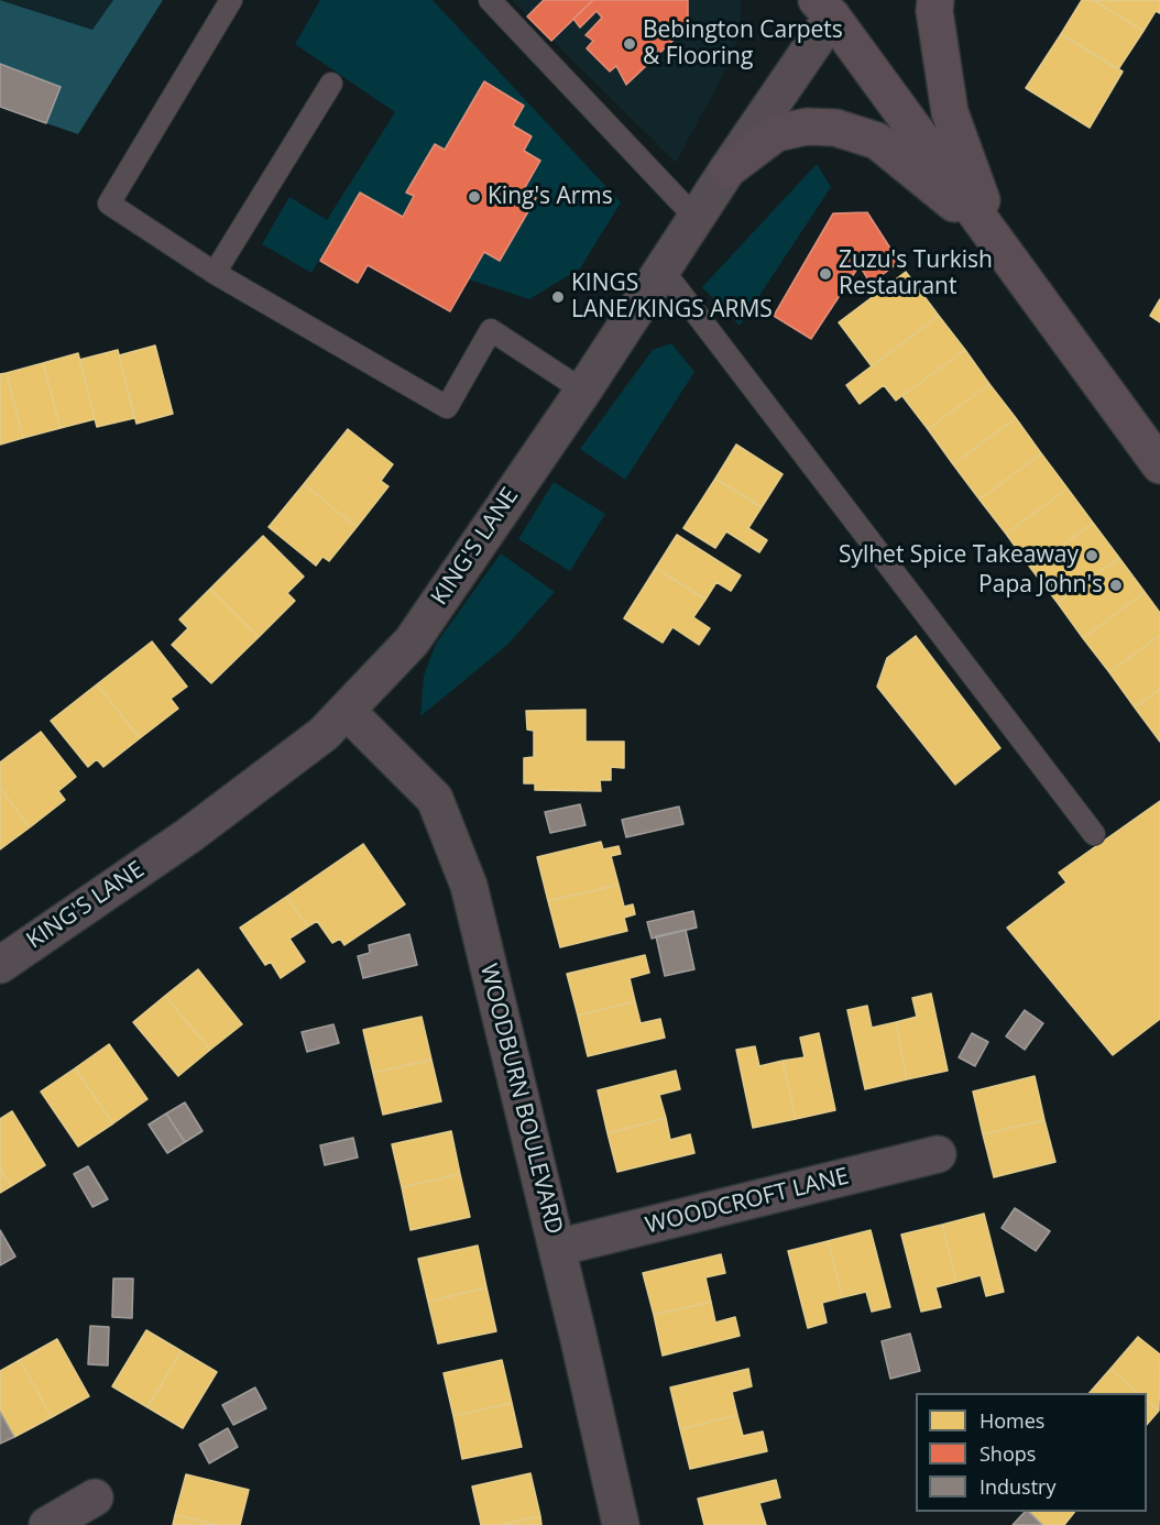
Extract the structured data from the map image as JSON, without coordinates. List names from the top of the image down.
{
  "streets": {
    "street": ["KING'S LANE", "WOODBURN BOULEVARD", "WOODCROFT LANE"]
  },
  "crossings": [
    ["KING'S LANE", "WOODBURN BOULEVARD"],
    ["WOODBURN BOULEVARD", "WOODCROFT LANE"]
  ],
  "places": [
    "Bebington Carpets & Flooring",
    "King's Arms",
    "Zuzu's Turkish Restaurant",
    "KINGS LANE/KINGS ARMS",
    "Sylhet Spice Takeaway",
    "Papa John's"
  ],
  "legend": ["Homes", "Shops", "Industry"]
}
